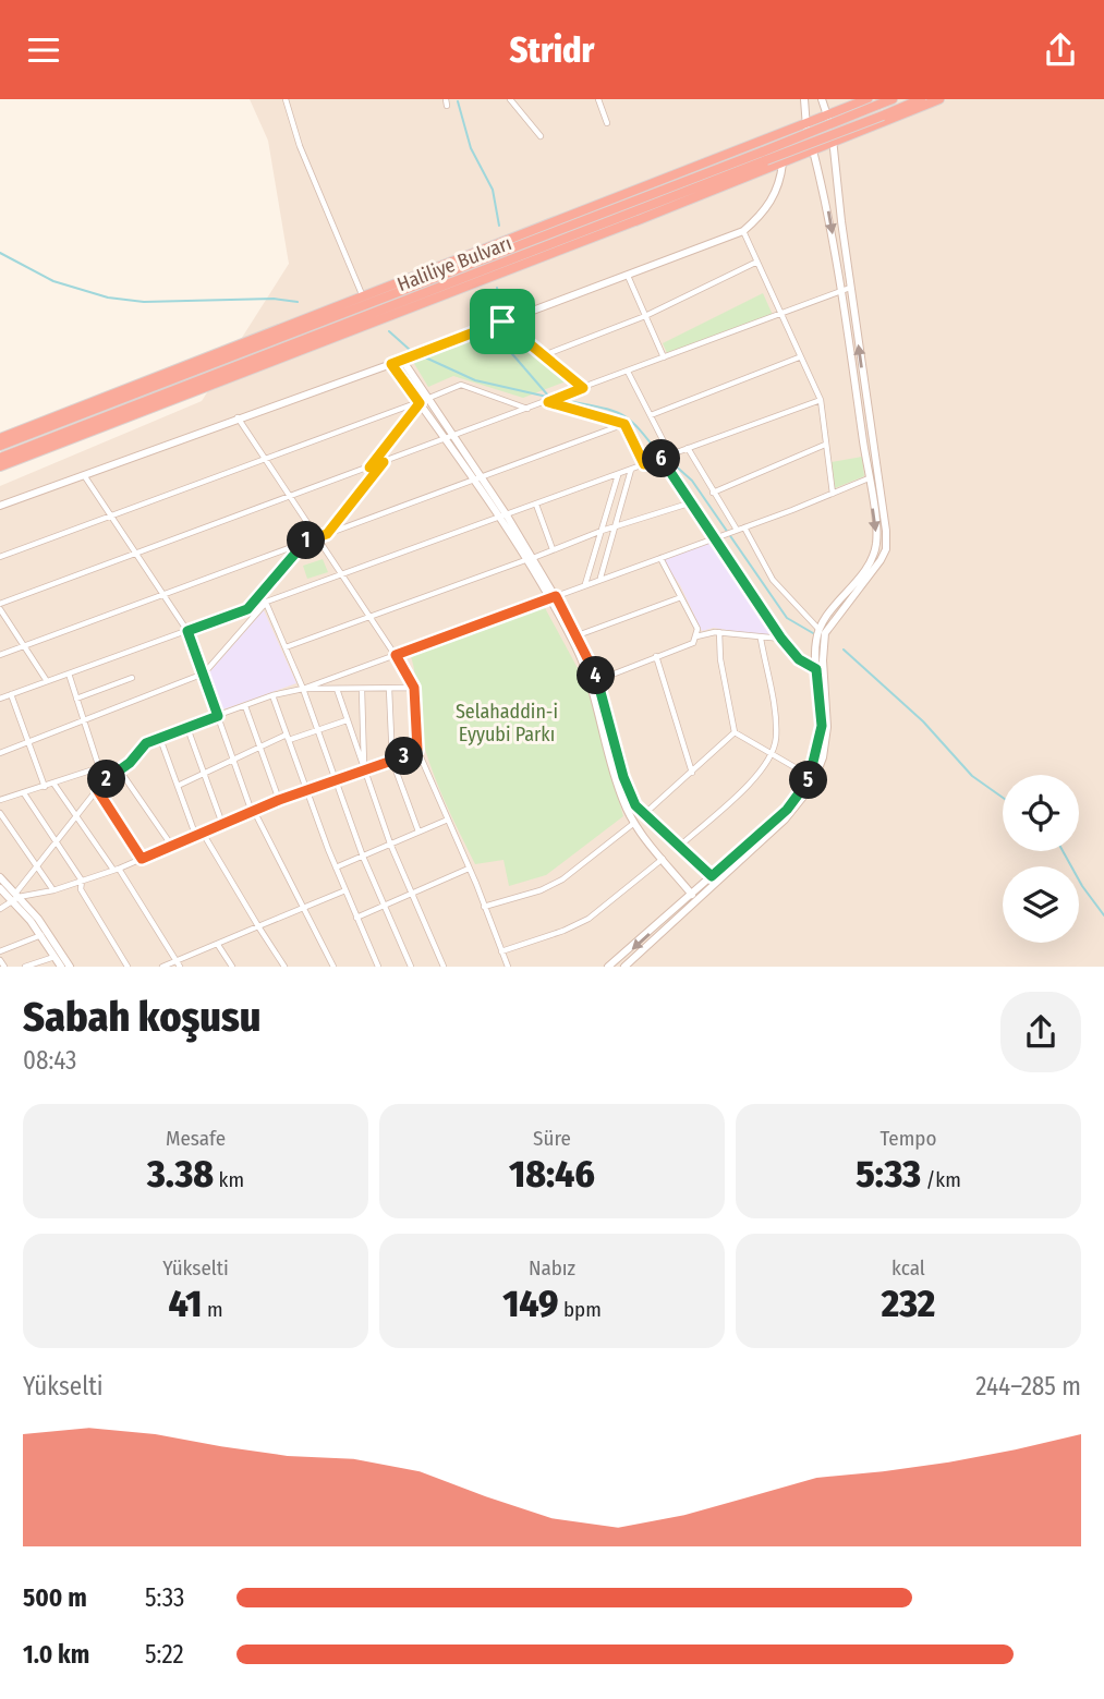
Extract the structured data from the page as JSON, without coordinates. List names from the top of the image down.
{
  "streets": {
    "highway": ["Haliliye Bulvarı"]
  },
  "parks": ["Selahaddin-i Eyyubi Parkı"],
  "page": {
    "header": "Stridr",
    "pins": [
      "6",
      "1",
      "4",
      "3",
      "2",
      "5"
    ],
    "heading": ["Sabah koşusu", "08:43"],
    "stats": [
      ["Mesafe", "3.38 km"],
      ["Süre", "18:46"],
      ["Tempo", "5:33 /km"],
      ["Yükselti", "41 m"],
      ["Nabız", "149 bpm"],
      ["kcal", "232"]
    ],
    "chart": ["Yükselti", "244–285 m"],
    "list": [
      {
        "name": "500 m",
        "note": "5:33"
      },
      {
        "name": "1.0 km",
        "note": "5:22"
      }
    ]
  }
}
